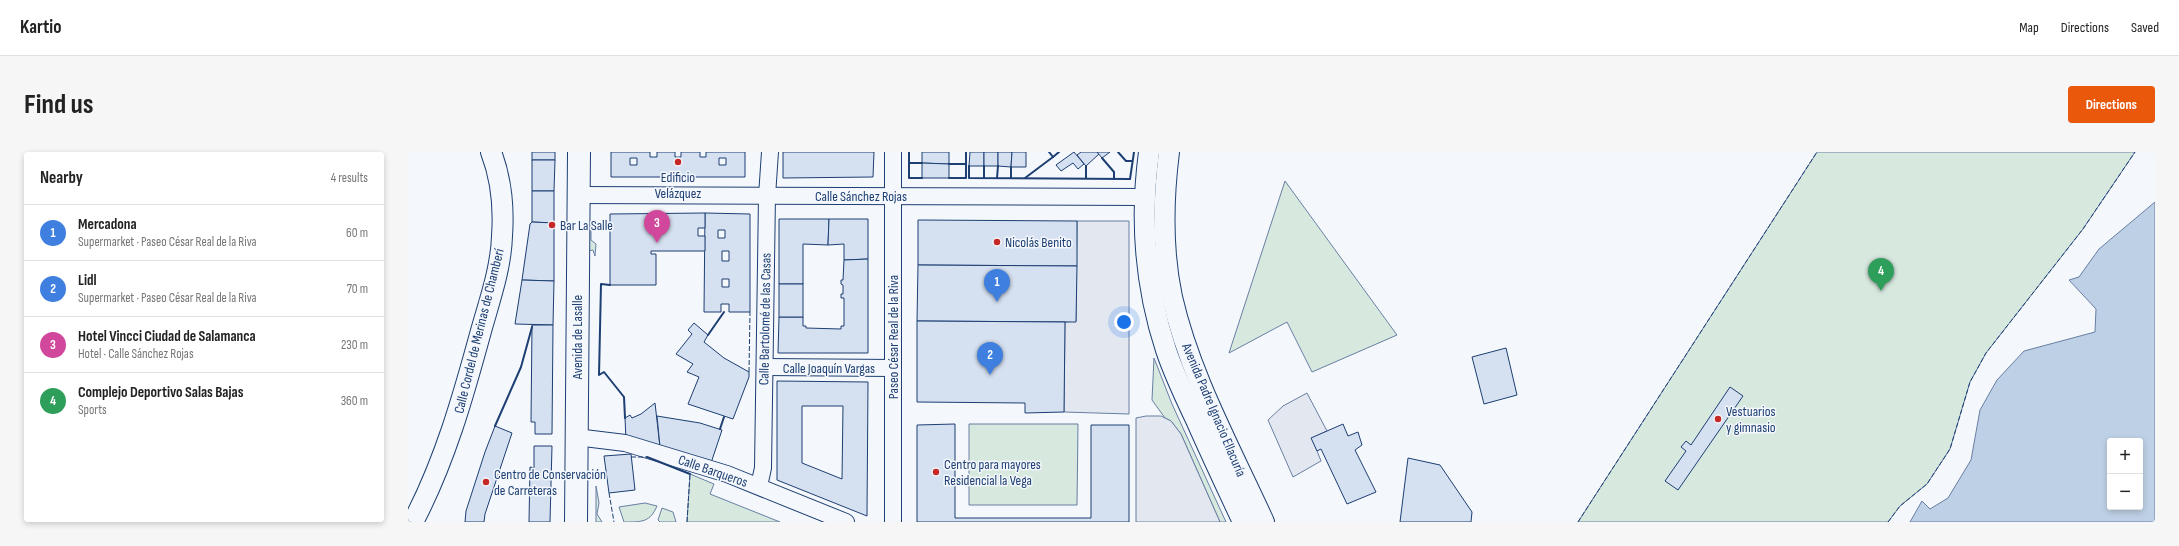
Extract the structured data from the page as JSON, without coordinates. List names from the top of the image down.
{
  "streets": {
    "highway": ["Avenida de Lasalle"],
    "main road": ["Calle Cordel de Merinas de Chamberí", "Avenida Padre Ignacio Ellacuría"],
    "street": [
      "Calle Sánchez Rojas",
      "Calle Bartolomé de las Casas",
      "Paseo César Real de la Riva",
      "Calle Joaquín Vargas",
      "Calle Barqueros"
    ]
  },
  "crossings": [
    ["Calle Sánchez Rojas", "Calle Bartolomé de las Casas"],
    ["Calle Sánchez Rojas", "Avenida de Lasalle"],
    ["Calle Sánchez Rojas", "Paseo César Real de la Riva"],
    ["Calle Sánchez Rojas", "Avenida Padre Ignacio Ellacuría"],
    ["Calle Bartolomé de las Casas", "Calle Joaquín Vargas"],
    ["Calle Bartolomé de las Casas", "Calle Barqueros"],
    ["Avenida de Lasalle", "Calle Barqueros"],
    ["Paseo César Real de la Riva", "Calle Joaquín Vargas"]
  ],
  "places": [
    "Edificio Velázquez",
    "Bar La Salle",
    "Nicolás Benito",
    "Vestuarios y gimnasio",
    "Centro para mayores Residencial la Vega",
    "Centro de Conservación de Carreteras"
  ],
  "page": {
    "header": "Kartio",
    "nav": ["Map", "Directions", "Saved"],
    "buttons": "Directions",
    "title": "Find us",
    "heading": ["Nearby", "4 results"],
    "list": [
      {
        "mark": "1",
        "name": "Mercadona",
        "note": "Supermarket · Paseo César Real de la Riva",
        "value": "60 m"
      },
      {
        "mark": "2",
        "name": "Lidl",
        "note": "Supermarket · Paseo César Real de la Riva",
        "value": "70 m"
      },
      {
        "mark": "3",
        "name": "Hotel Vincci Ciudad de Salamanca",
        "note": "Hotel · Calle Sánchez Rojas",
        "value": "230 m"
      },
      {
        "mark": "4",
        "name": "Complejo Deportivo Salas Bajas",
        "note": "Sports",
        "value": "360 m"
      }
    ],
    "pins": [
      "3",
      "4",
      "1",
      "2"
    ],
    "map_buttons": ["+", "−"]
  }
}
